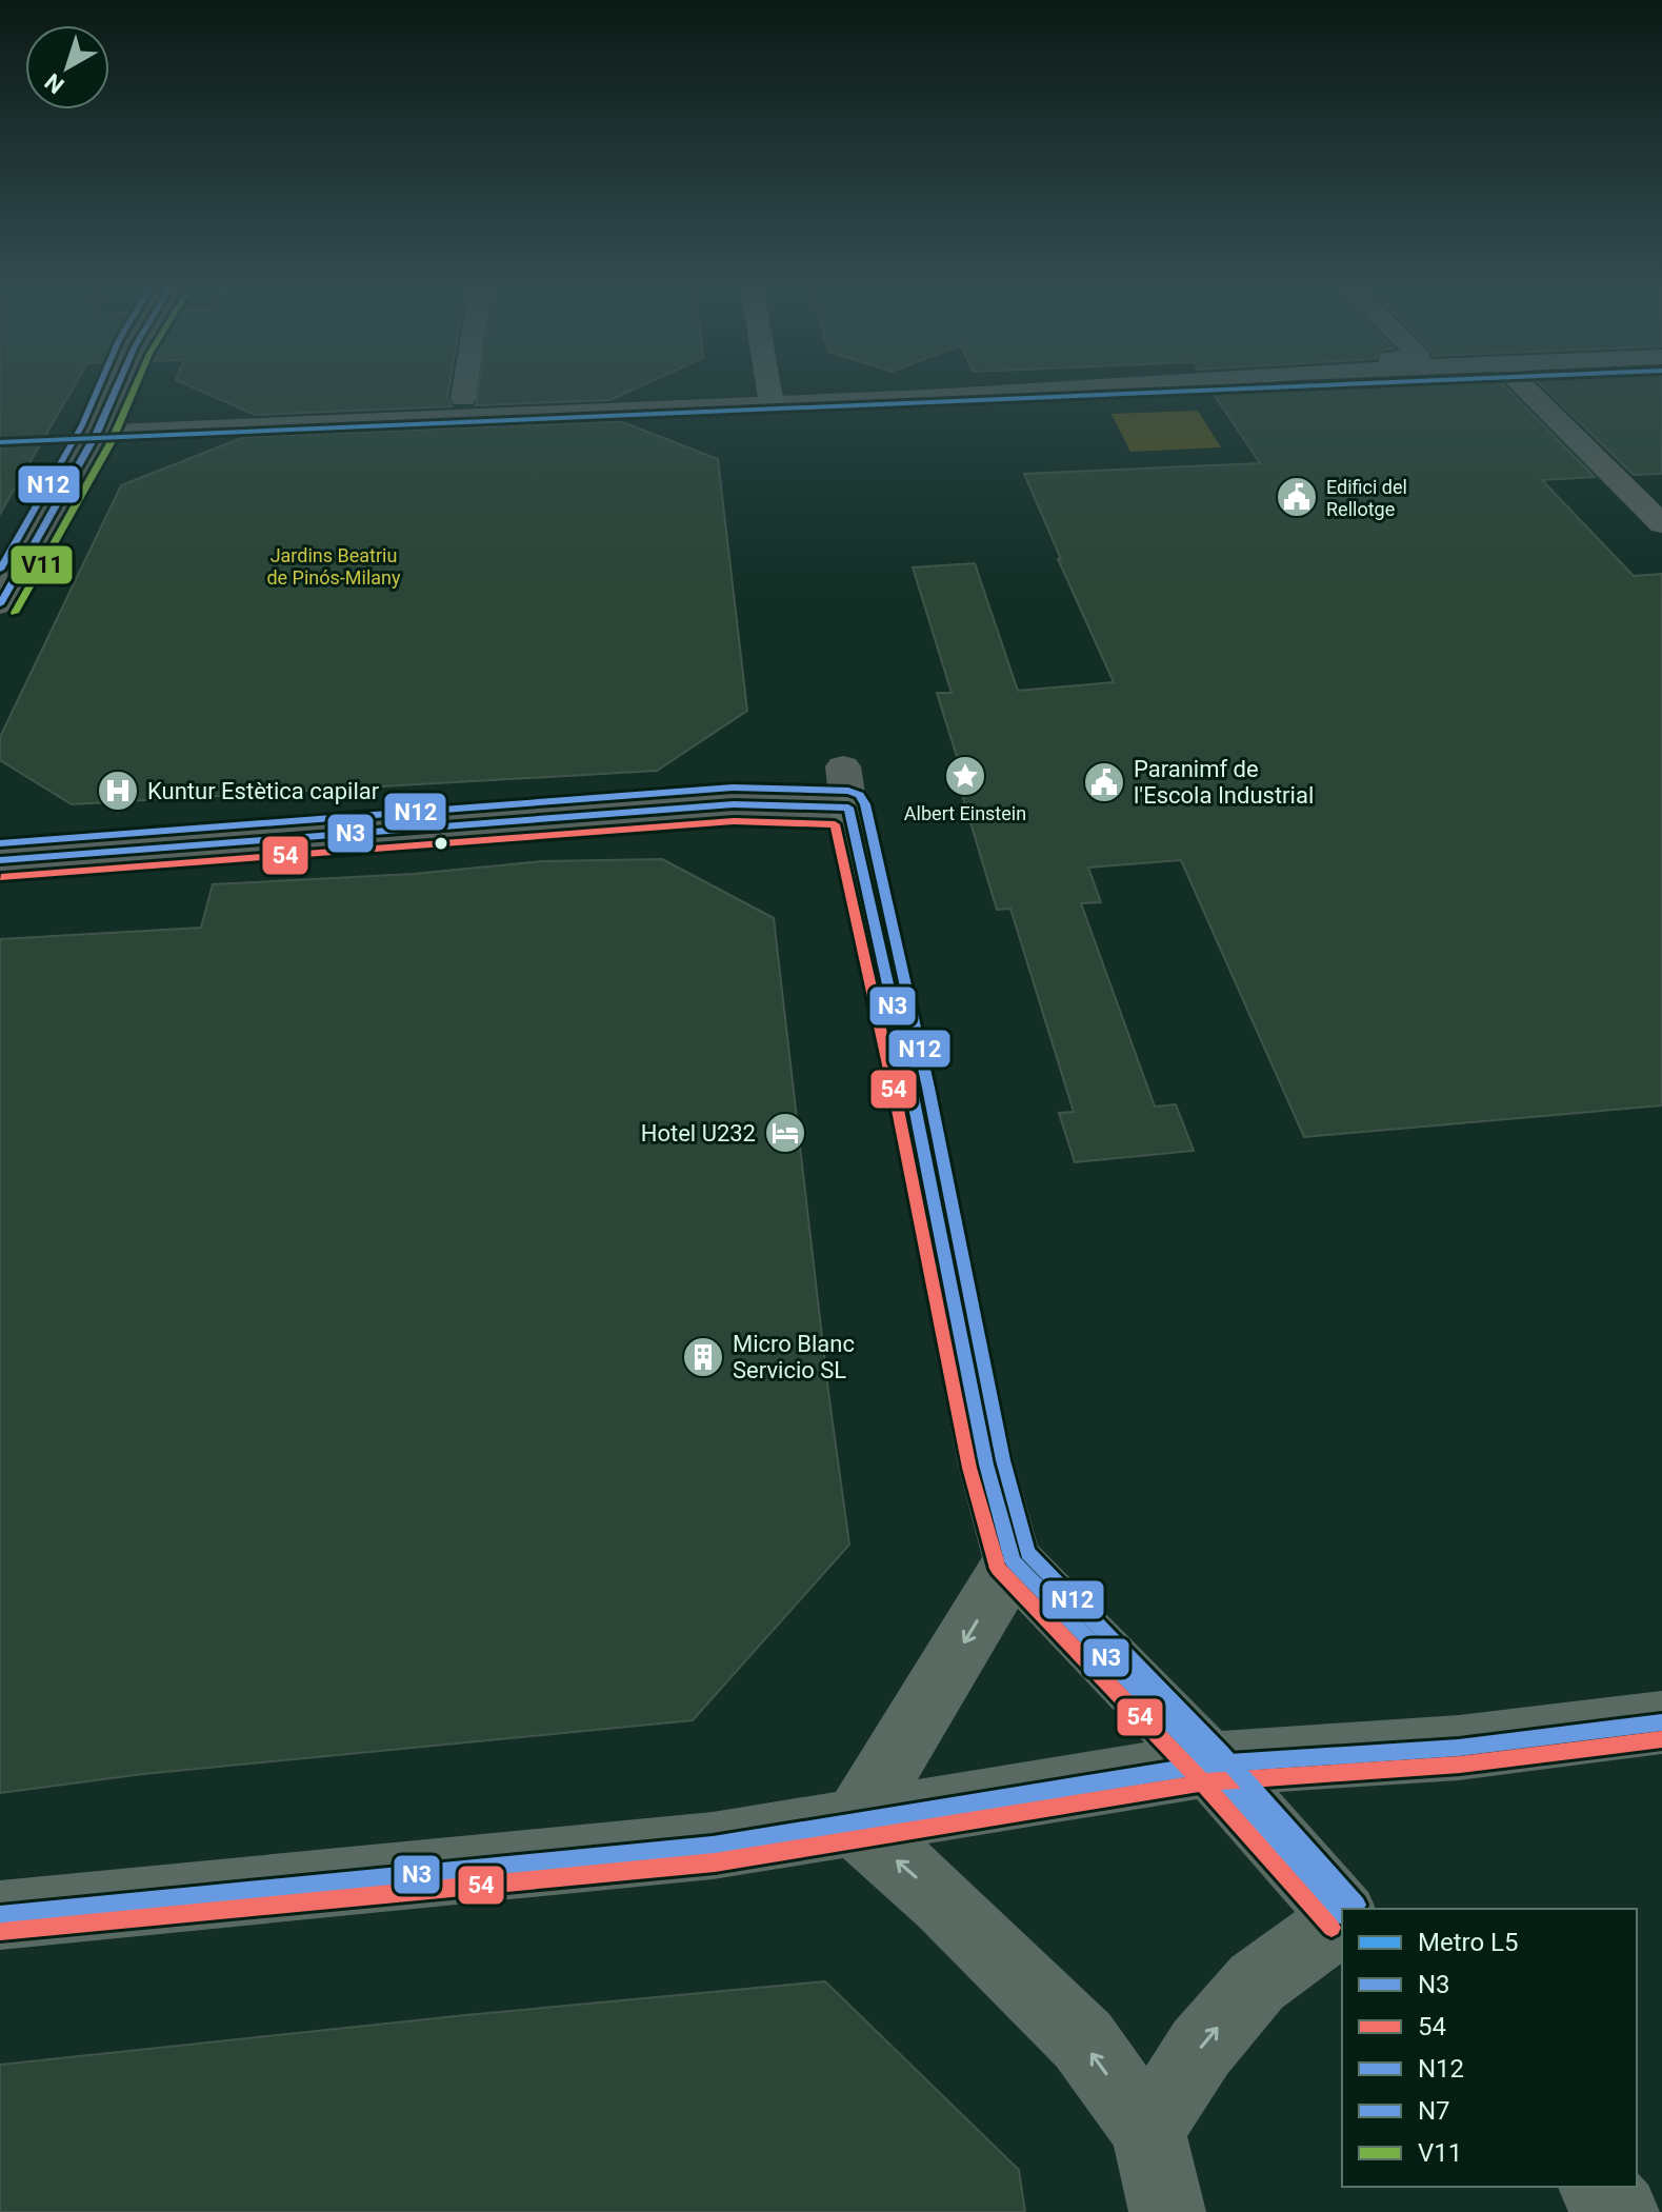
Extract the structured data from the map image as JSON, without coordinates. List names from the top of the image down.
{
  "parks": ["Jardins Beatriu de Pinós-Milany"],
  "places": {
    "public building": ["Edifici del Rellotge", "Paranimf de l'Escola Industrial"],
    "place": ["Albert Einstein"],
    "hospital": ["Kuntur Estètica capilar"],
    "hotel": ["Hotel U232"],
    "building": ["Micro Blanc Servicio SL"]
  },
  "lines": [
    "metro line L5",
    "transit line N12",
    "transit line N7",
    "transit line V11",
    "transit line N3",
    "transit line 54"
  ],
  "legend": [
    "Metro L5",
    "N3",
    "54",
    "N12",
    "N7",
    "V11"
  ],
  "north": "bottom left"
}
